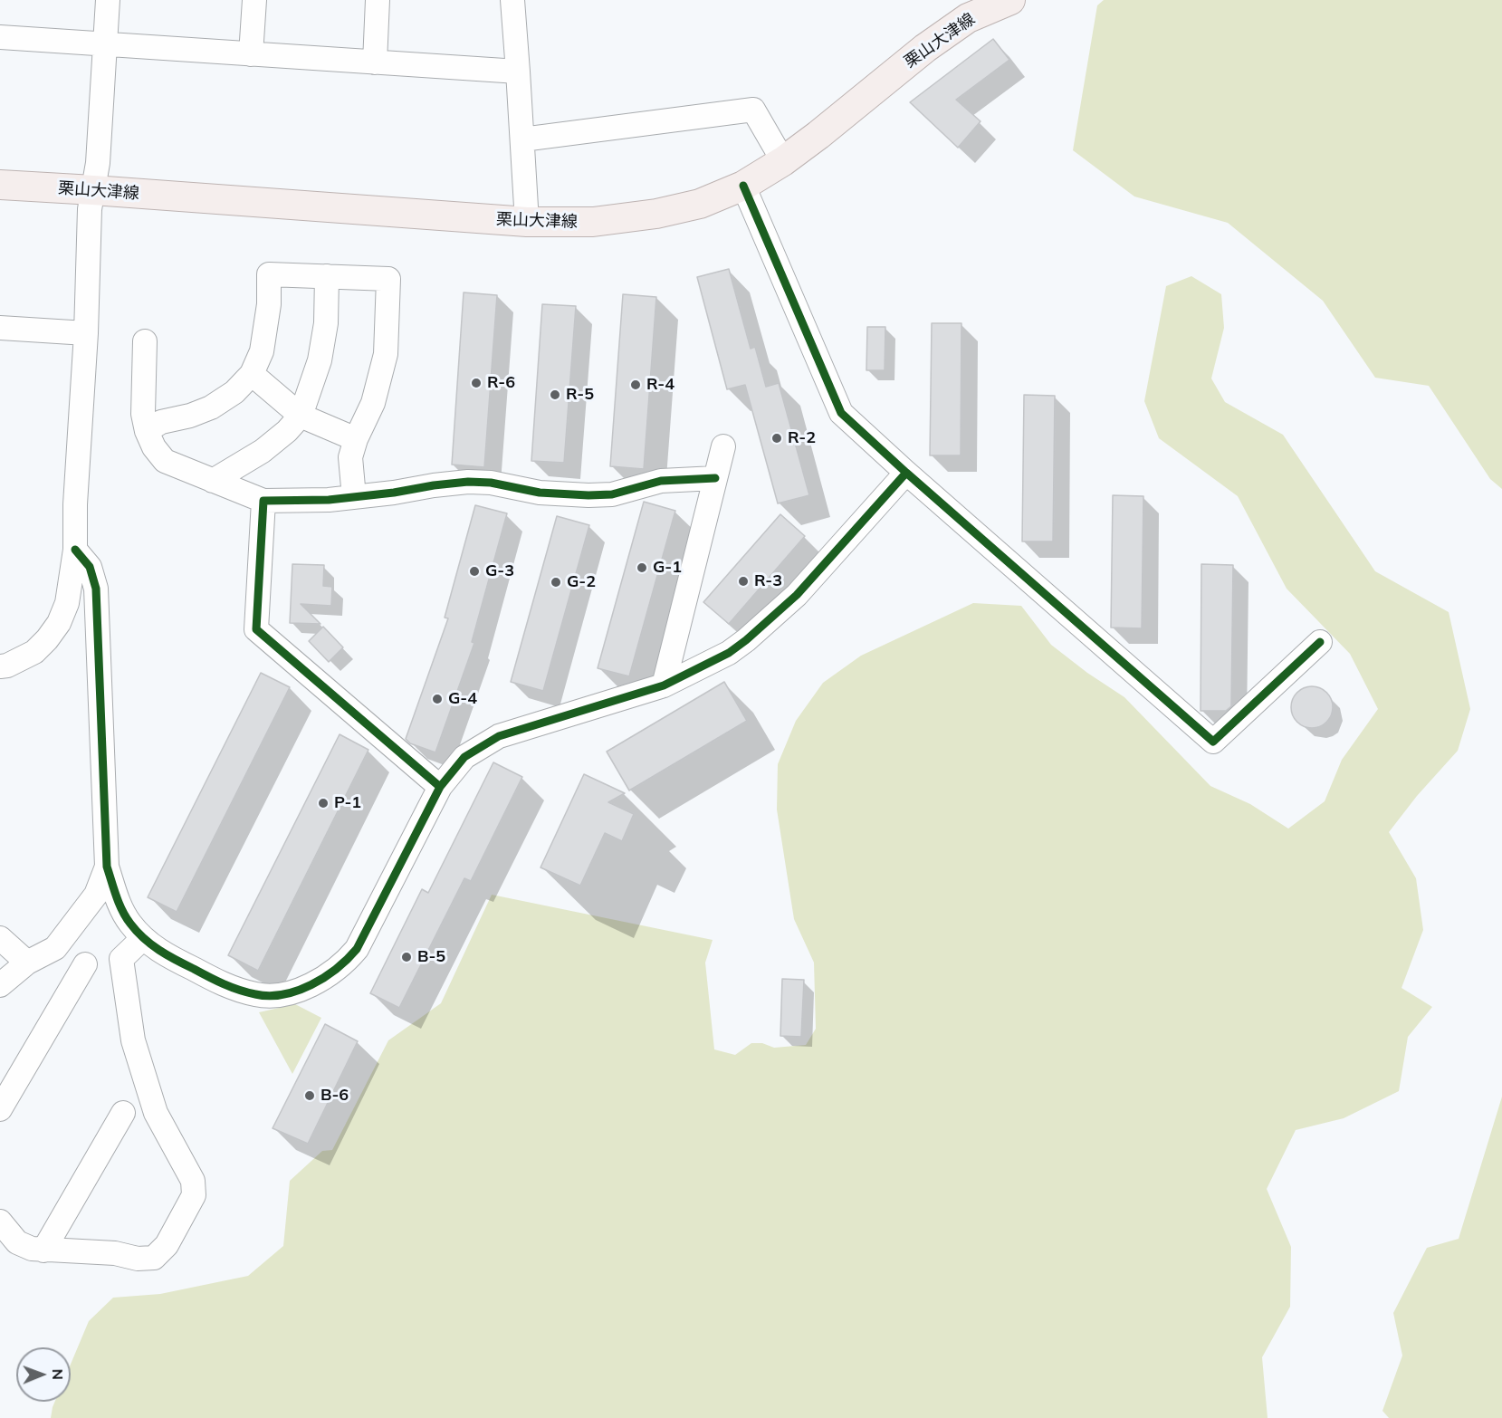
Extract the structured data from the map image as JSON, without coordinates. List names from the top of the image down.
{
  "streets": {
    "main road": ["栗山大津線"]
  },
  "places": [
    "R-6",
    "R-4",
    "R-5",
    "R-2",
    "G-1",
    "G-3",
    "R-3",
    "G-2",
    "G-4",
    "P-1",
    "B-5",
    "B-6"
  ],
  "north": "right"
}
